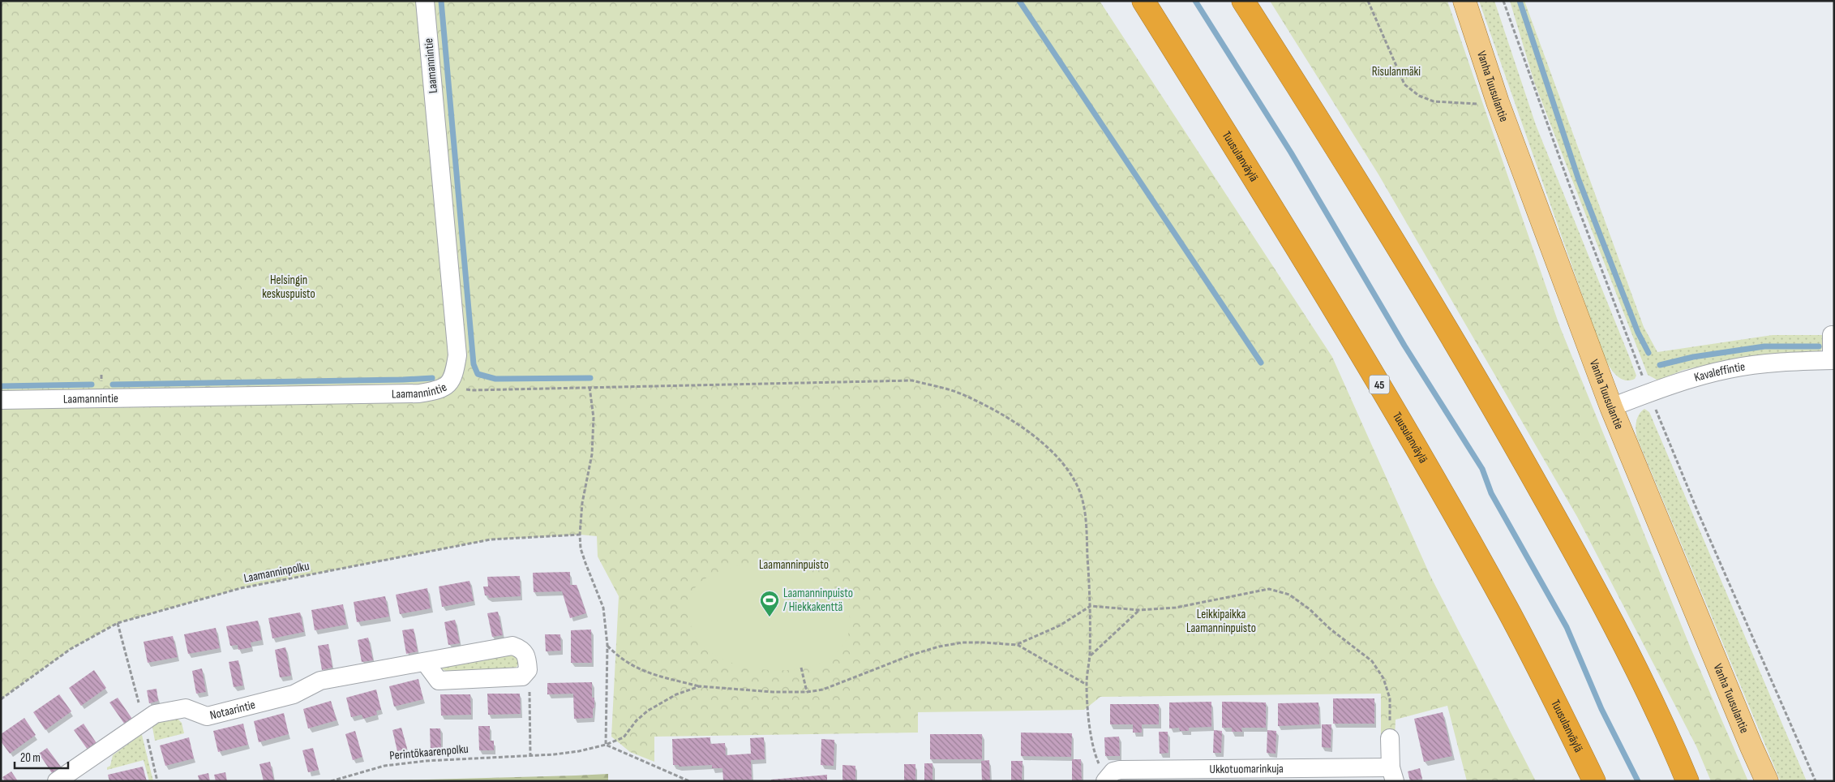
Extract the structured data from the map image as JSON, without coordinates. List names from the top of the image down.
{
  "streets": {
    "highway": ["Tuusulanväylä", "45"],
    "main road": ["Vanha Tuusulantie"],
    "street": [
      "Laamannintie",
      "Kavaleffintie",
      "Notaarintie",
      "Ukkotuomarinkuja"
    ],
    "path": ["Laamanninpolku", "Perintökaarenpolku"]
  },
  "crossings": [
    ["Vanha Tuusulantie", "Kavaleffintie"]
  ],
  "parks": [
    "Risulanmäki",
    "Helsingin keskuspuisto",
    "Laamanninpuisto",
    "Leikkipaikka Laamanninpuisto"
  ],
  "places": {
    "sports": ["Laamanninpuisto / Hiekkakenttä"]
  },
  "scale_bar": "20 m"
}
